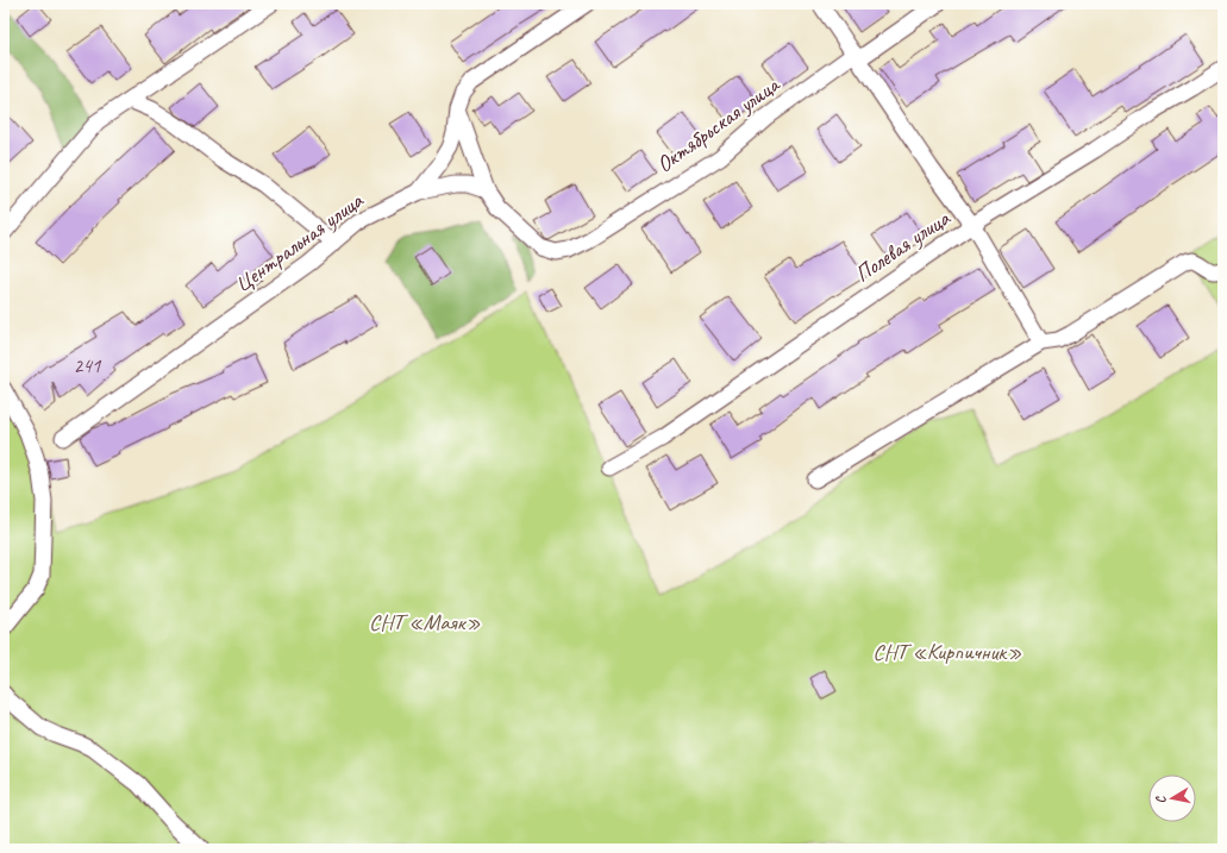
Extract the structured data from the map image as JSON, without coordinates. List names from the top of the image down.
{
  "streets": {
    "street": ["Октябрьская улица", "Центральная улица", "Полевая улица"]
  },
  "parks": ["СНТ «Маяк»", "СНТ «Кирпичник»"],
  "house_numbers": ["241"],
  "north": "left"
}
